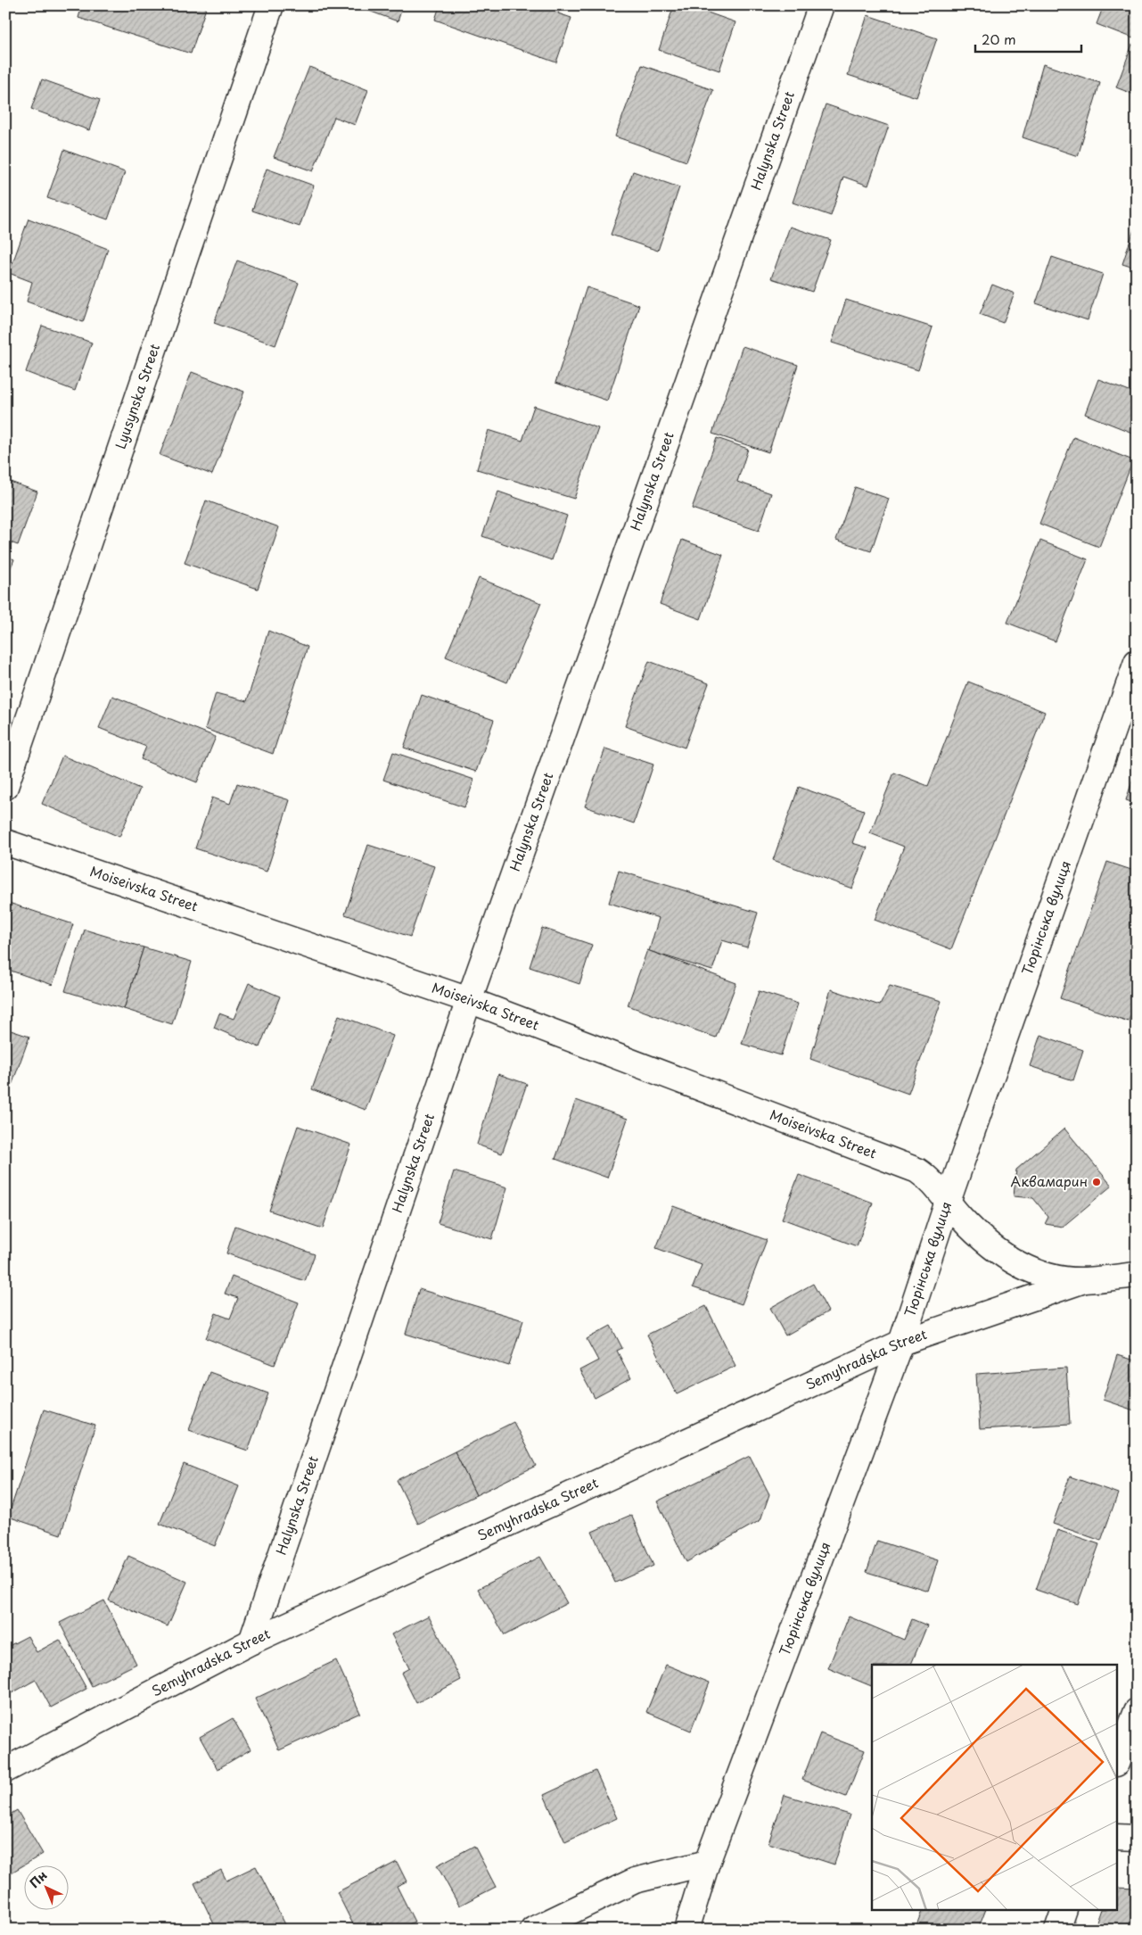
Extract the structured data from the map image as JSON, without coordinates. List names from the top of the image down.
{
  "streets": {
    "street": [
      "Halynska Street",
      "Lyusynska Street",
      "Moiseivska Street",
      "Тюрінська вулиця",
      "Semyhradska Street"
    ]
  },
  "crossings": [
    ["Halynska Street", "Moiseivska Street"],
    ["Halynska Street", "Semyhradska Street"],
    ["Moiseivska Street", "Тюрінська вулиця"],
    ["Moiseivska Street", "Semyhradska Street"],
    ["Тюрінська вулиця", "Semyhradska Street"]
  ],
  "places": ["Аквамарин"],
  "scale_bar": "20 m",
  "north": "top left"
}
